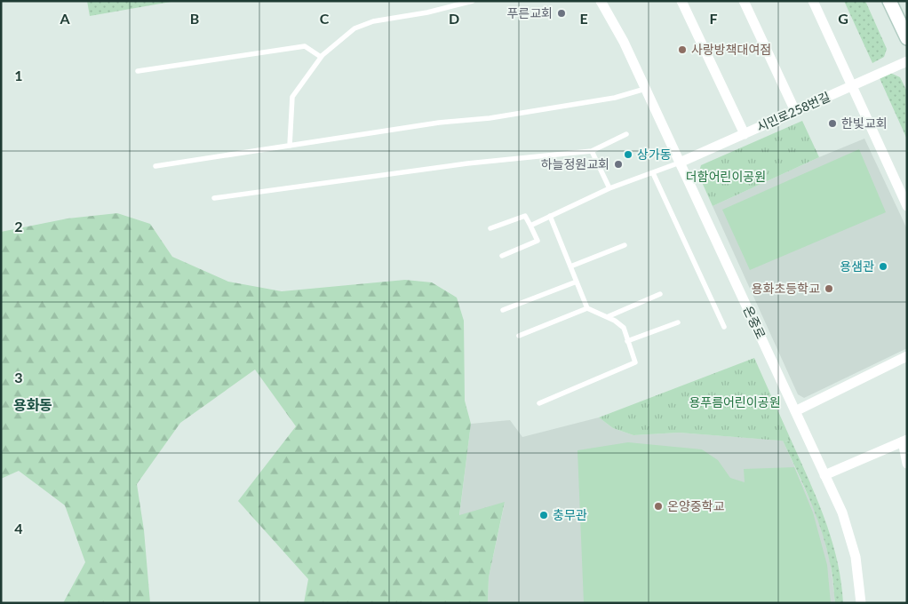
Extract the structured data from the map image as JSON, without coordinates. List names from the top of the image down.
{
  "streets": {
    "street": ["시민로258번길", "온중로"]
  },
  "crossings": [
    ["시민로258번길", "온중로"]
  ],
  "districts": ["용화동"],
  "parks": ["더함어린이공원", "용푸름어린이공원"],
  "places": [
    "푸른교회",
    "사랑방책대여점",
    "한빛교회",
    "상가동",
    "하늘정원교회",
    "용샘관",
    "용화초등학교",
    "온양중학교",
    "충무관"
  ],
  "grid": {
    "columns": [
      "A",
      "B",
      "C",
      "D",
      "E",
      "F",
      "G"
    ],
    "rows": [
      "1",
      "2",
      "3",
      "4"
    ]
  }
}
